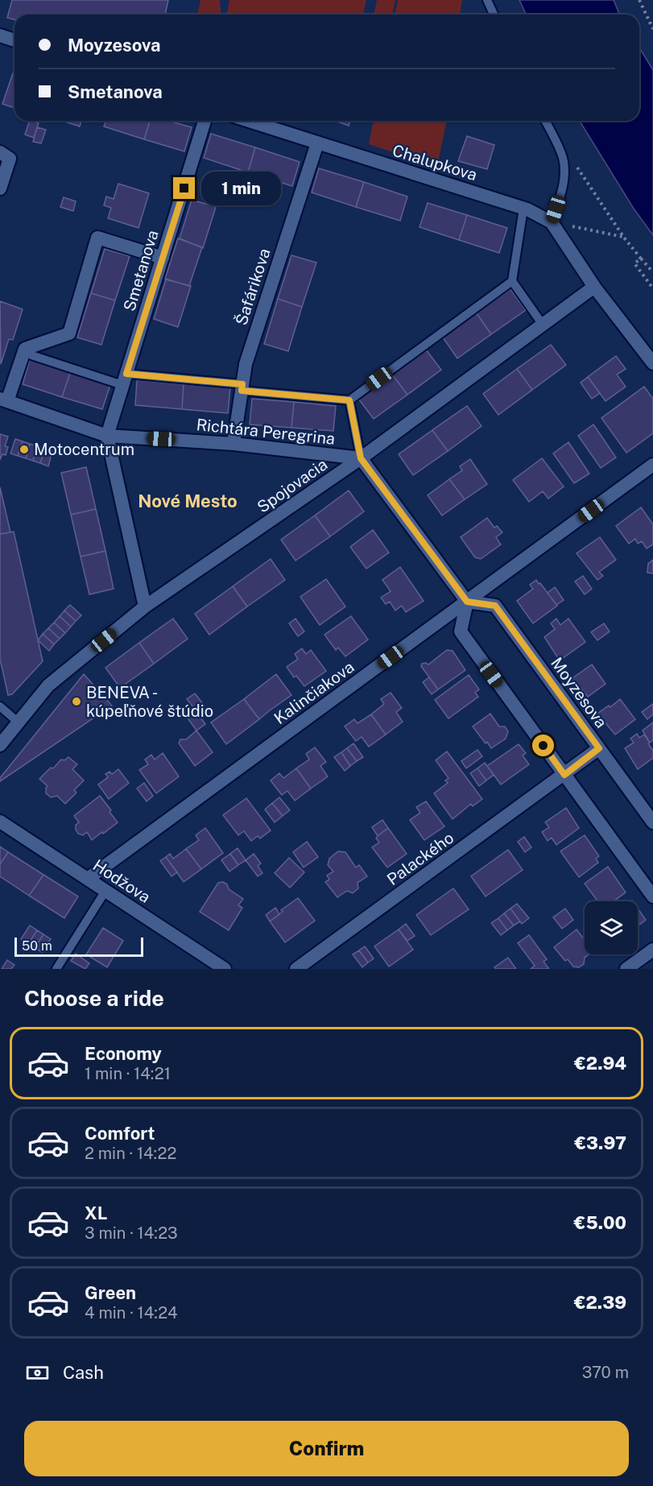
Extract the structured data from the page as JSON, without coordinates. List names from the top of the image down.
{
  "streets": {
    "street": [
      "Chalupkova",
      "Smetanova",
      "Šafárikova",
      "Richtára Peregrina",
      "Spojovacia",
      "Kalinčiakova",
      "Moyzesova",
      "Palackého",
      "Hodžova"
    ]
  },
  "crossings": [
    ["Chalupkova", "Šafárikova"],
    ["Smetanova", "Richtára Peregrina"],
    ["Šafárikova", "Richtára Peregrina"],
    ["Richtára Peregrina", "Spojovacia"],
    ["Kalinčiakova", "Moyzesova"],
    ["Kalinčiakova", "Hodžova"],
    ["Moyzesova", "Palackého"]
  ],
  "districts": ["Nové Mesto"],
  "places": ["Motocentrum", "BENEVA - kúpeľňové štúdio"],
  "scale_bar": "50 m",
  "page": {
    "banner": ["Moyzesova", "Smetanova"],
    "bubble": "1 min",
    "scale": "50 m",
    "heading": "Choose a ride",
    "list": [
      {
        "name": "Economy",
        "note": "1 min · 14:21",
        "value": "€2.94"
      },
      {
        "name": "Comfort",
        "note": "2 min · 14:22",
        "value": "€3.97"
      },
      {
        "name": "XL",
        "note": "3 min · 14:23",
        "value": "€5.00"
      },
      {
        "name": "Green",
        "note": "4 min · 14:24",
        "value": "€2.39"
      }
    ],
    "pay": ["Cash", "370 m"],
    "buttons": "Confirm"
  }
}
